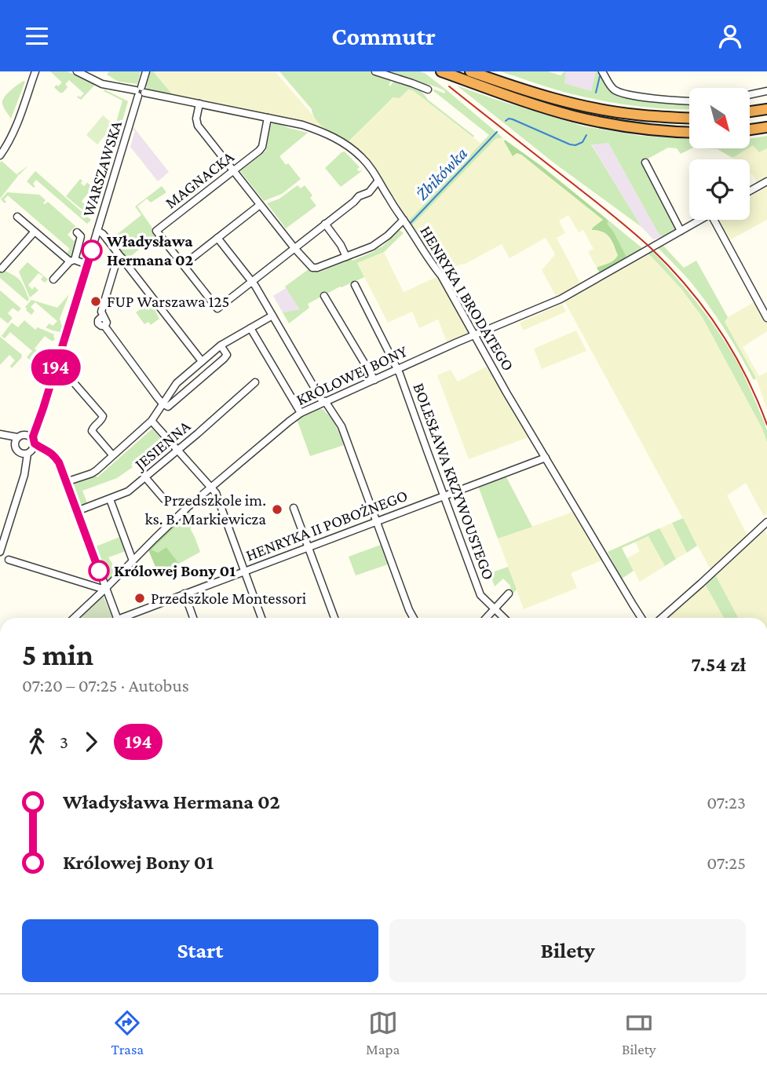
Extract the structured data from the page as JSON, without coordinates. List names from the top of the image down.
{
  "streets": {
    "street": [
      "WARSZAWSKA",
      "MAGNACKA",
      "HENRYKA I BRODATEGO",
      "KRÓLOWEJ BONY",
      "JESIENNA",
      "BOLESŁAWA KRZYWOUSTEGO",
      "HENRYKA II POBOŻNEGO"
    ]
  },
  "crossings": [
    ["WARSZAWSKA", "HENRYKA I BRODATEGO"],
    ["MAGNACKA", "HENRYKA I BRODATEGO"],
    ["HENRYKA I BRODATEGO", "KRÓLOWEJ BONY"],
    ["HENRYKA I BRODATEGO", "HENRYKA II POBOŻNEGO"],
    ["KRÓLOWEJ BONY", "BOLESŁAWA KRZYWOUSTEGO"],
    ["BOLESŁAWA KRZYWOUSTEGO", "HENRYKA II POBOŻNEGO"]
  ],
  "water": ["Żbikówka"],
  "places": [
    "Władysława Hermana 02",
    "FUP Warszawa 125",
    "Przedszkole im. ks. B. Markiewicza",
    "Królowej Bony 01",
    "Przedszkole Montessori"
  ],
  "lines": ["bus line 194"],
  "north": "bottom right",
  "page": {
    "header": "Commutr",
    "on_map": "194",
    "heading": ["5 min", "07:20 – 07:25 · Autobus", "7.54 zł"],
    "legs": ["3", "194"],
    "list": [
      {
        "name": "Władysława Hermana 02",
        "value": "07:23"
      },
      {
        "name": "Królowej Bony 01",
        "value": "07:25"
      }
    ],
    "buttons": ["Start", "Bilety"],
    "tabs": ["Trasa", "Mapa", "Bilety"]
  }
}
